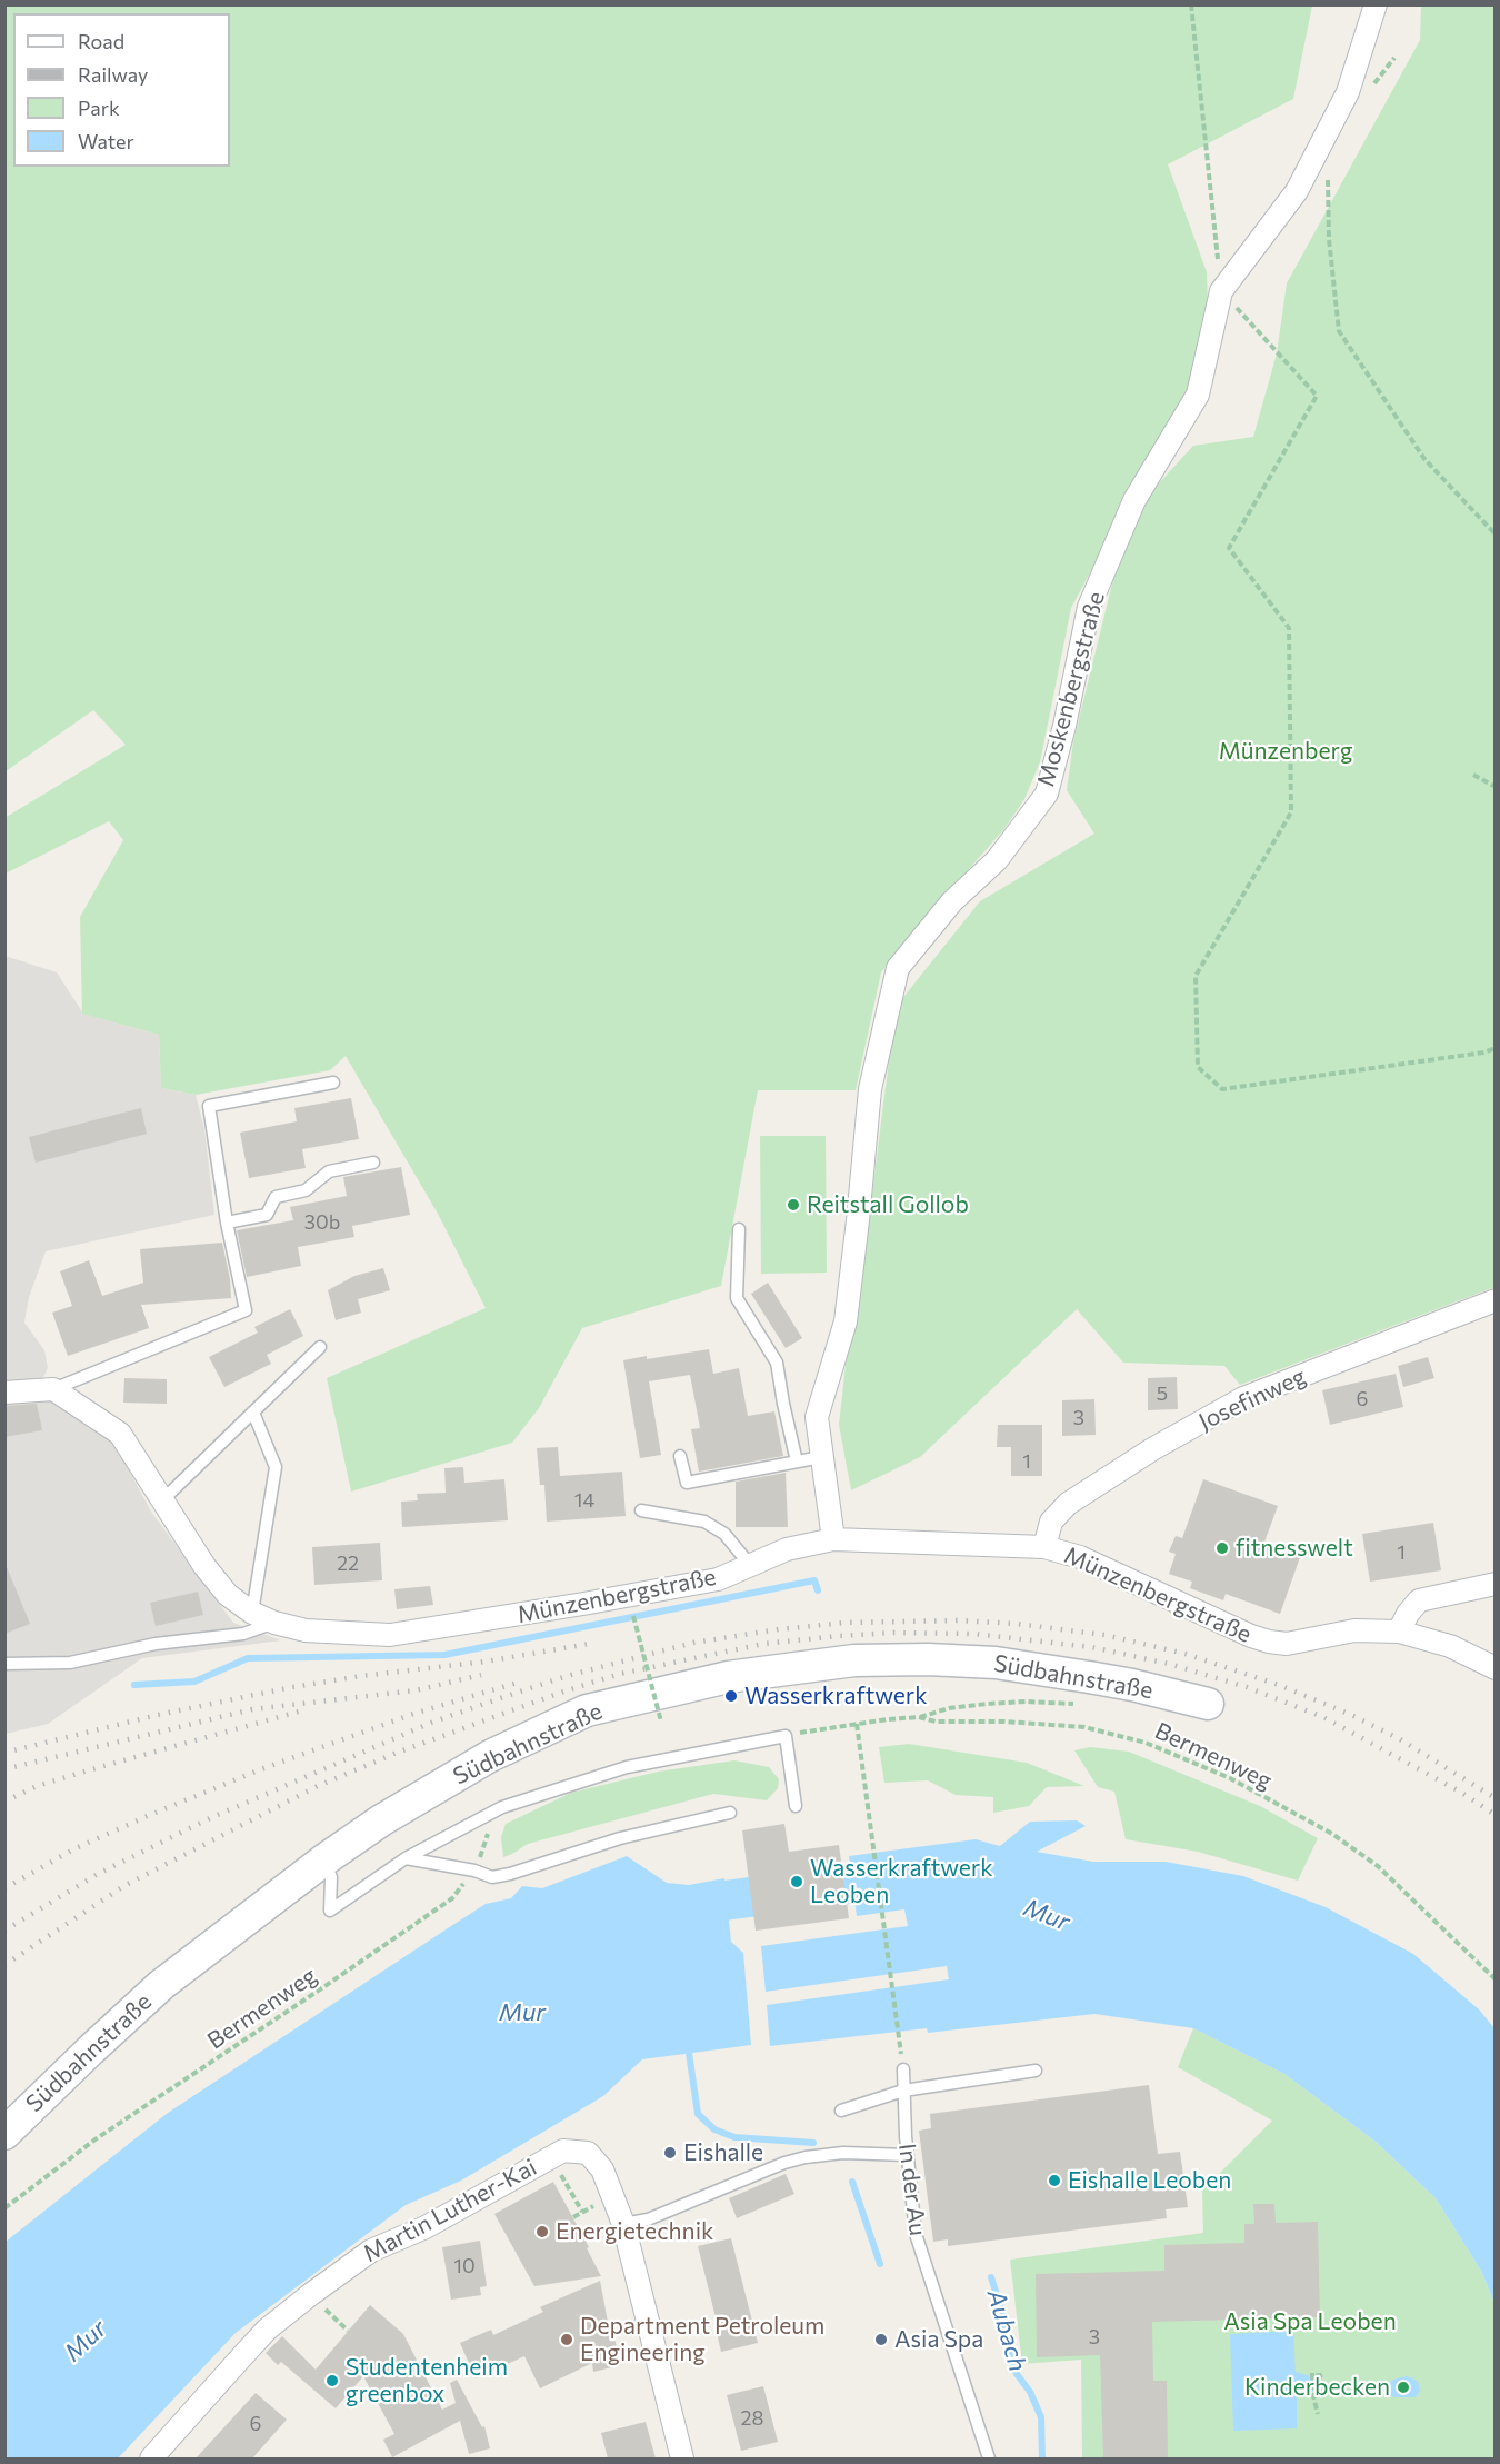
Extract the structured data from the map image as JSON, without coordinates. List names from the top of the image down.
{
  "streets": {
    "main road": ["Südbahnstraße"],
    "street": [
      "Moskenbergstraße",
      "Josefinweg",
      "Münzenbergstraße",
      "Martin Luther-Kai"
    ],
    "lane": ["In der Au"],
    "path": ["Bermenweg"]
  },
  "crossings": [
    ["Moskenbergstraße", "Münzenbergstraße"],
    ["Josefinweg", "Münzenbergstraße"]
  ],
  "water": ["Mur", "Aubach"],
  "parks": ["Münzenberg", "Asia Spa Leoben"],
  "places": [
    "Reitstall Gollob",
    "fitnesswelt",
    "Wasserkraftwerk",
    "Wasserkraftwerk Leoben",
    "Eishalle",
    "Eishalle Leoben",
    "Energietechnik",
    "Department Petroleum Engineering",
    "Asia Spa",
    "Studentenheim greenbox",
    "Kinderbecken"
  ],
  "house_numbers": [
    "30b",
    "5",
    "6",
    "3",
    "1",
    "14",
    "1",
    "22",
    "10",
    "3",
    "28",
    "6"
  ],
  "legend": [
    "Road",
    "Railway",
    "Park",
    "Water"
  ]
}
